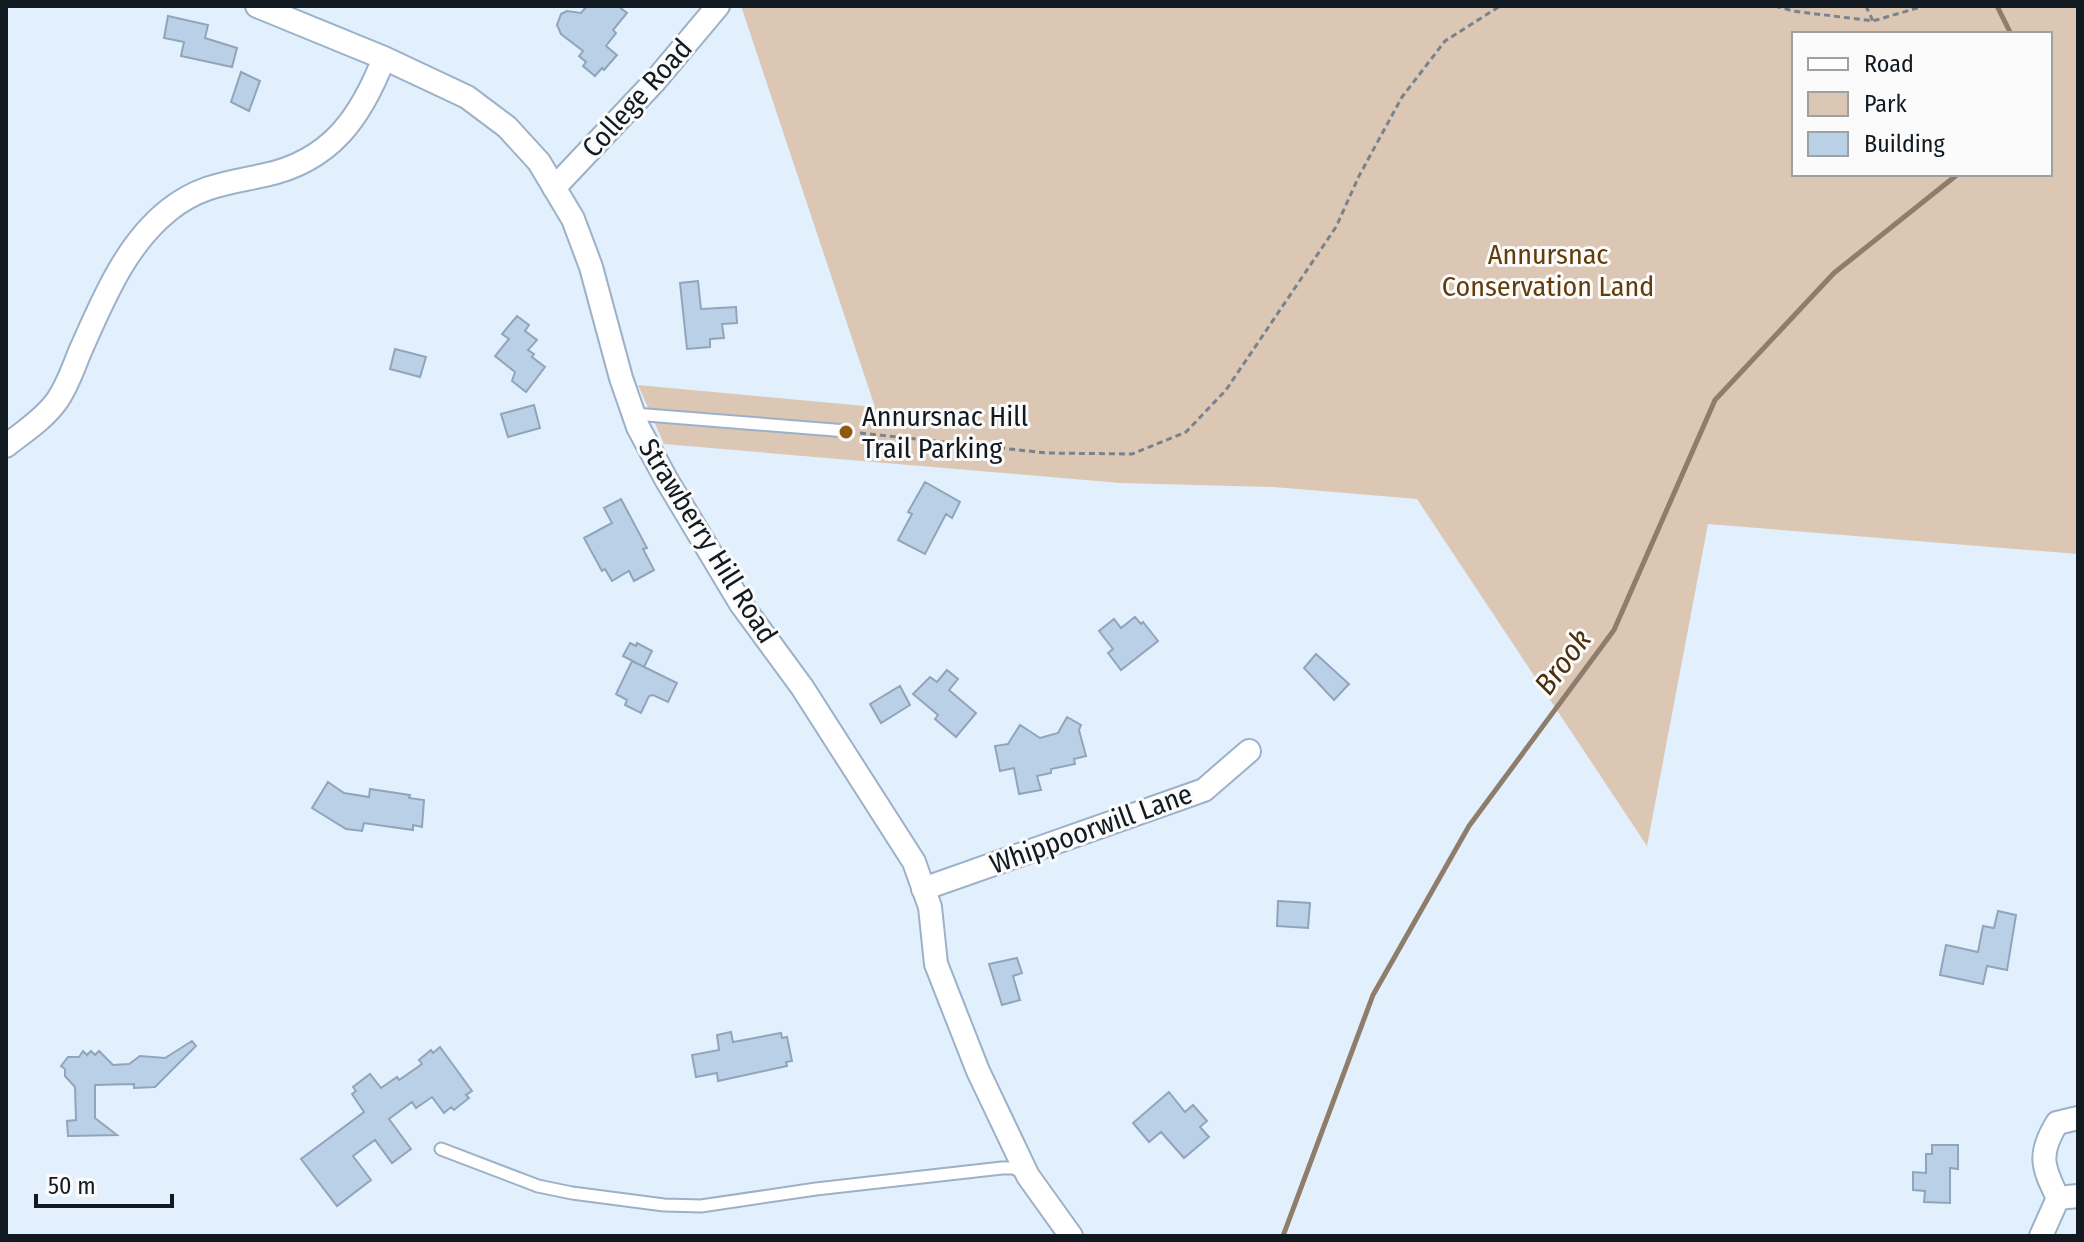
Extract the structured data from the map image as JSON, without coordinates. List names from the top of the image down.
{
  "streets": {
    "street": ["College Road", "Strawberry Hill Road", "Whippoorwill Lane"]
  },
  "crossings": [
    ["College Road", "Strawberry Hill Road"],
    ["Strawberry Hill Road", "Whippoorwill Lane"]
  ],
  "water": ["Brook"],
  "parks": ["Annursnac Conservation Land"],
  "places": ["Annursnac Hill Trail Parking"],
  "legend": ["Road", "Park", "Building"],
  "scale_bar": "50 m"
}
